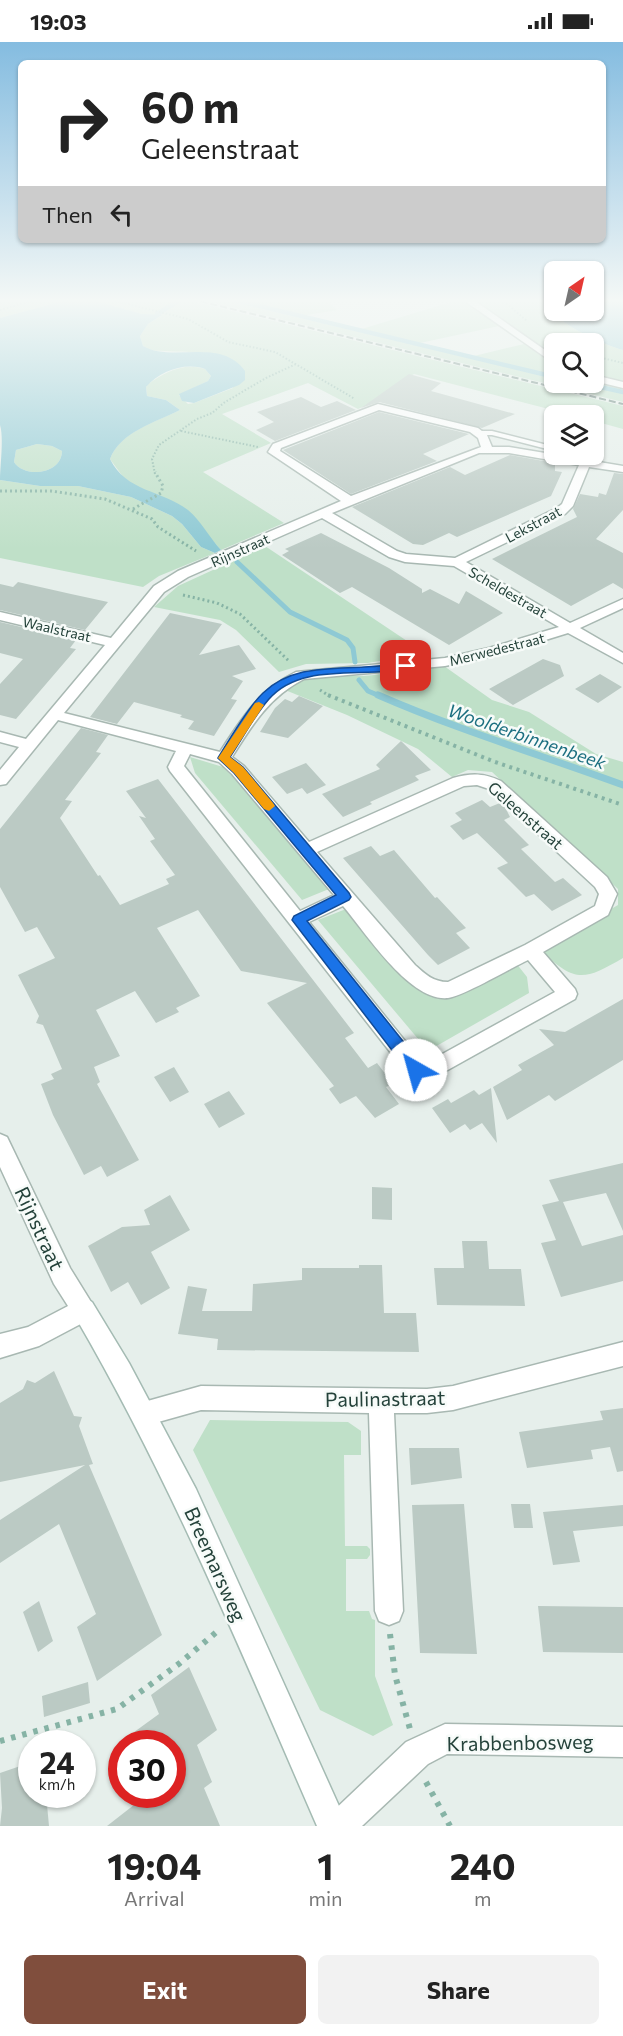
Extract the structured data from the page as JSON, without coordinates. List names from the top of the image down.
{
  "streets": {
    "street": [
      "Lekstraat",
      "Rijnstraat",
      "Scheldestraat",
      "Waalstraat",
      "Merwedestraat",
      "Geleenstraat",
      "Paulinastraat",
      "Breemarsweg",
      "Krabbenbosweg"
    ]
  },
  "crossings": [
    ["Lekstraat", "Scheldestraat"],
    ["Rijnstraat", "Scheldestraat"],
    ["Rijnstraat", "Waalstraat"],
    ["Rijnstraat", "Geleenstraat"],
    ["Rijnstraat", "Breemarsweg"],
    ["Scheldestraat", "Merwedestraat"],
    ["Merwedestraat", "Geleenstraat"],
    ["Paulinastraat", "Breemarsweg"]
  ],
  "water": ["Woolderbinnenbeek"],
  "north": "top right",
  "page": {
    "status": "19:03",
    "turn": ["60 m", "Geleenstraat"],
    "then": "Then",
    "speed": "24 km/h",
    "limit": "30",
    "eta": [
      "19:04",
      "Arrival",
      "1",
      "min",
      "240",
      "m"
    ],
    "buttons": ["Exit", "Share"]
  }
}
